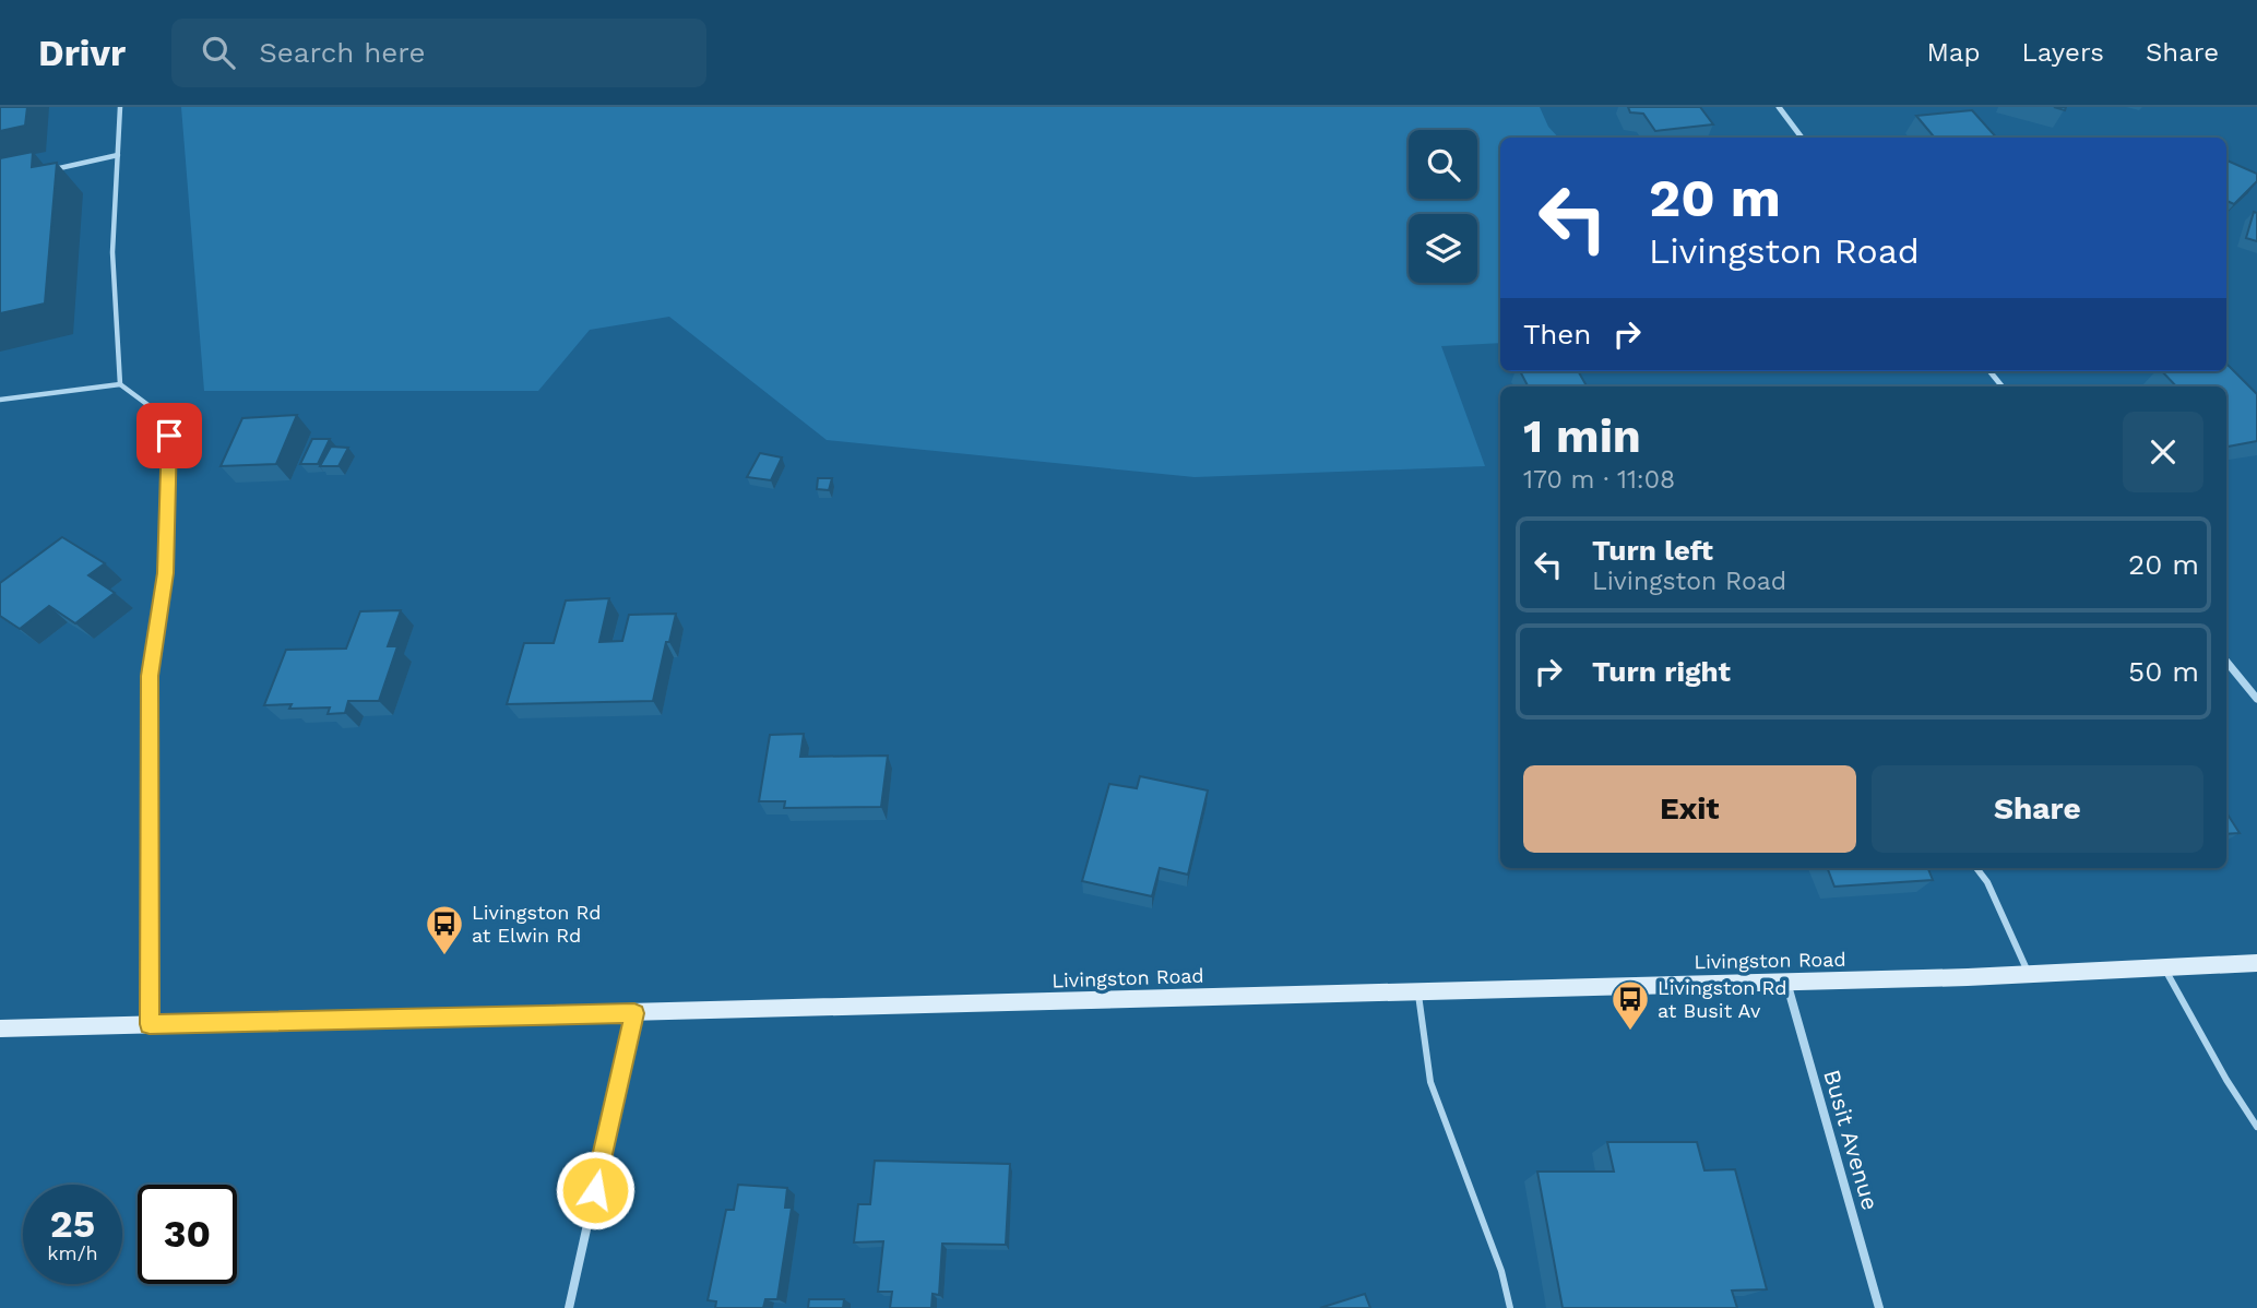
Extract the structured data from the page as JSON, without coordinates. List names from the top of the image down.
{
  "streets": {
    "main road": ["Livingston Road"],
    "street": ["Busit Avenue"]
  },
  "crossings": [
    ["Livingston Road", "Busit Avenue"]
  ],
  "places": {
    "bus stop": ["Livingston Rd at Elwin Rd", "Livingston Rd at Busit Av"]
  },
  "page": {
    "header": "Drivr",
    "search": "Search here",
    "nav": ["Map", "Layers", "Share"],
    "turn": ["20 m", "Livingston Road"],
    "then": "Then",
    "heading": ["1 min", "170 m · 11:08"],
    "list": [
      {
        "name": "Turn left",
        "note": "Livingston Road",
        "value": "20 m"
      },
      {
        "name": "Turn right",
        "value": "50 m"
      }
    ],
    "buttons": ["Exit", "Share"],
    "speed": "25 km/h",
    "limit": "30"
  }
}
